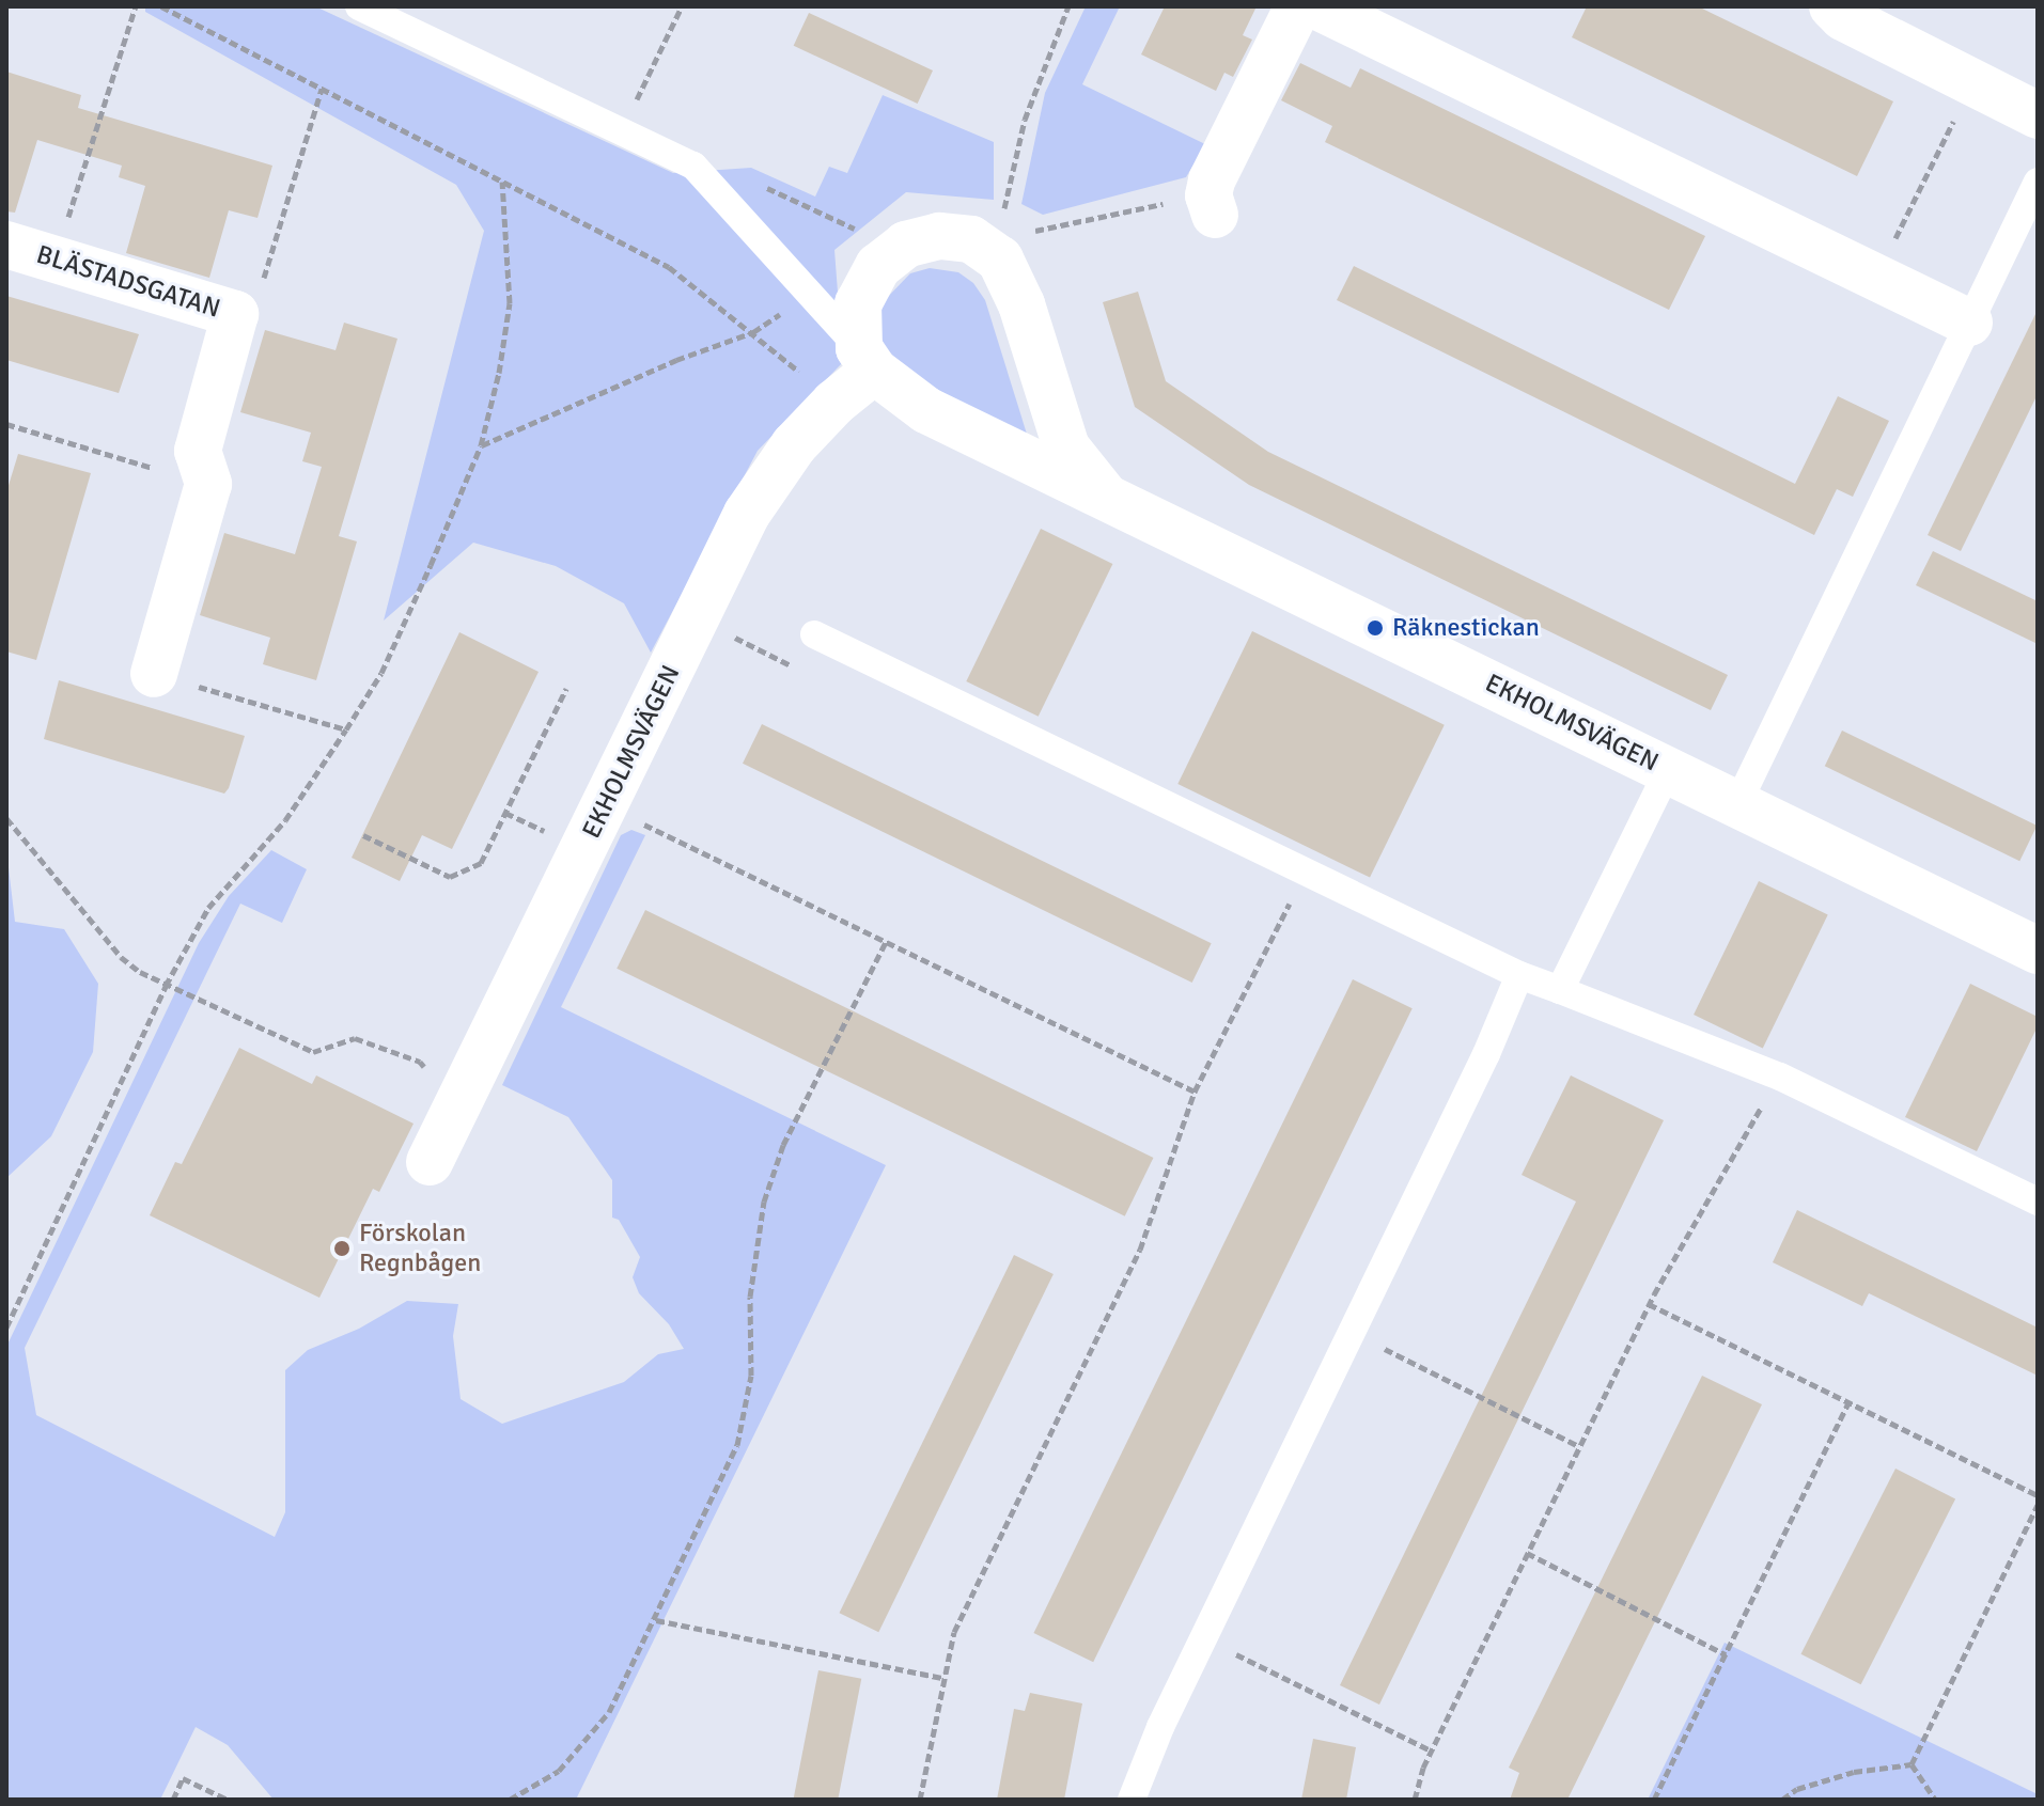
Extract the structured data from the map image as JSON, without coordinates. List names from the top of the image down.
{
  "streets": {
    "street": ["BLÄSTADSGATAN", "EKHOLMSVÄGEN"]
  },
  "places": ["Räknestickan", "Förskolan Regnbågen"]
}
